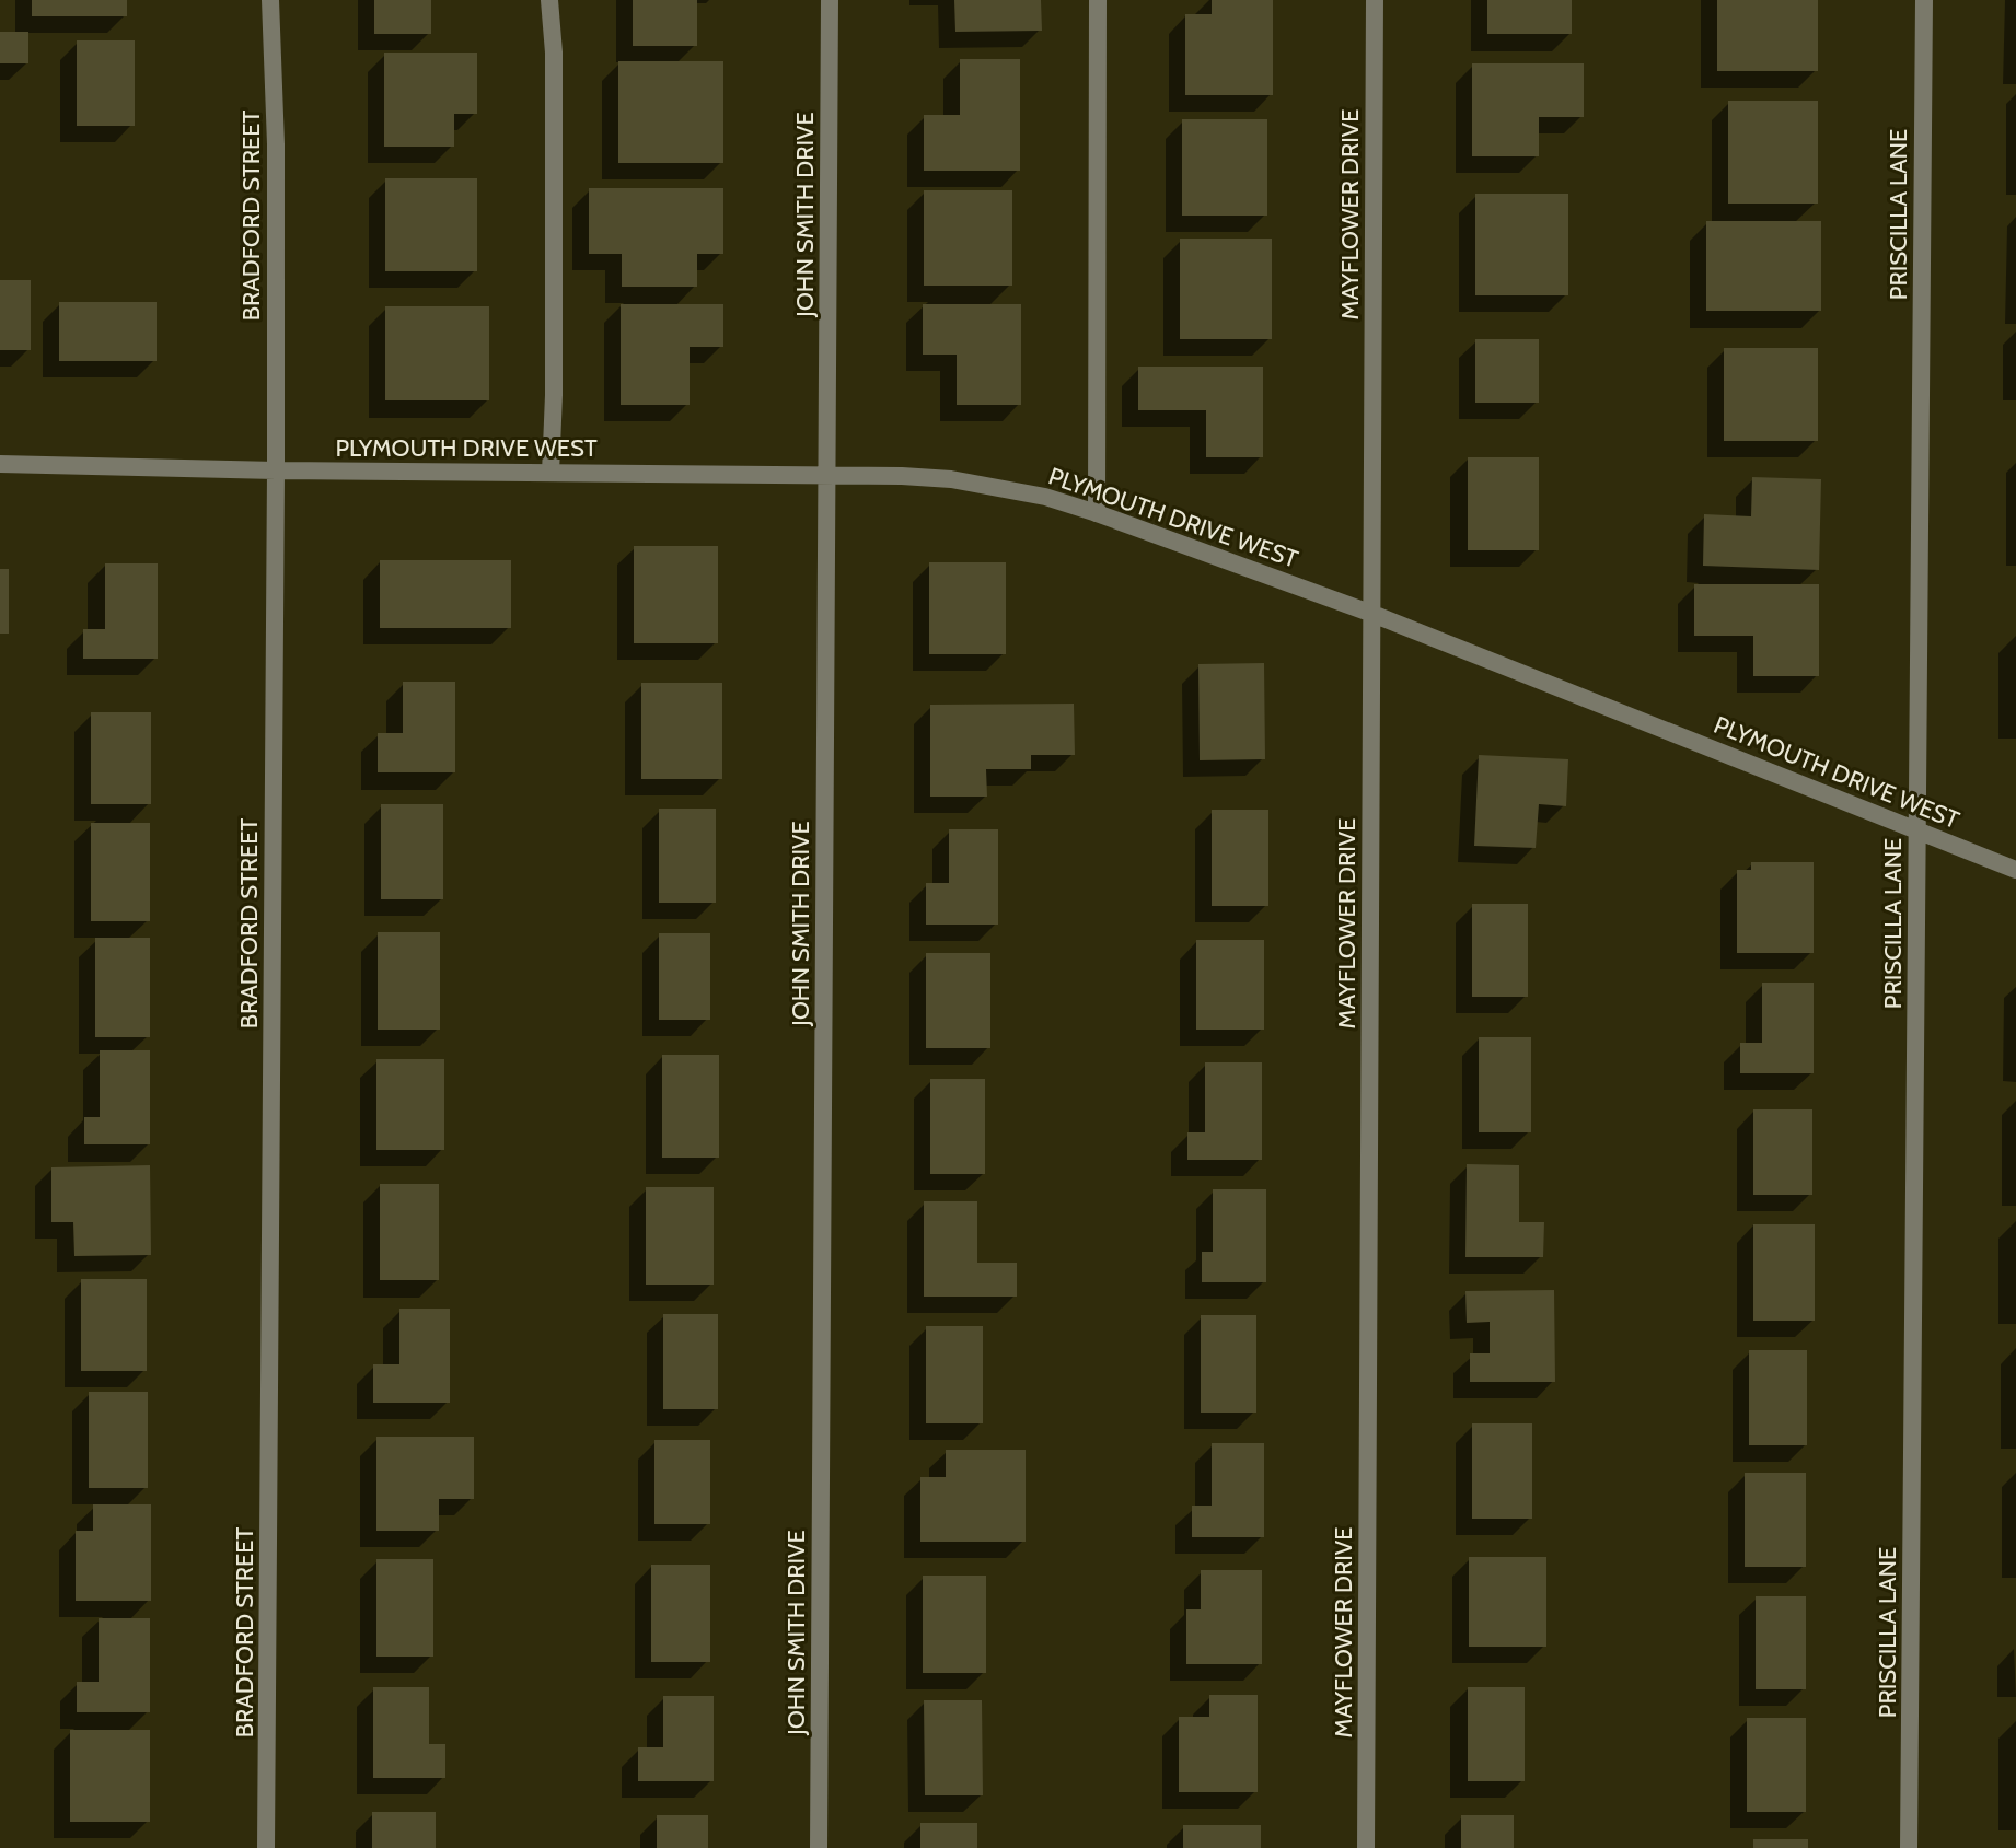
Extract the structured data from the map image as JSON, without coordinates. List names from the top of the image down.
{
  "streets": {
    "street": [
      "JOHN SMITH DRIVE",
      "MAYFLOWER DRIVE",
      "PRISCILLA LANE",
      "BRADFORD STREET",
      "PLYMOUTH DRIVE WEST"
    ]
  },
  "crossings": [
    ["JOHN SMITH DRIVE", "PLYMOUTH DRIVE WEST"],
    ["MAYFLOWER DRIVE", "PLYMOUTH DRIVE WEST"],
    ["PRISCILLA LANE", "PLYMOUTH DRIVE WEST"],
    ["BRADFORD STREET", "PLYMOUTH DRIVE WEST"]
  ]
}
